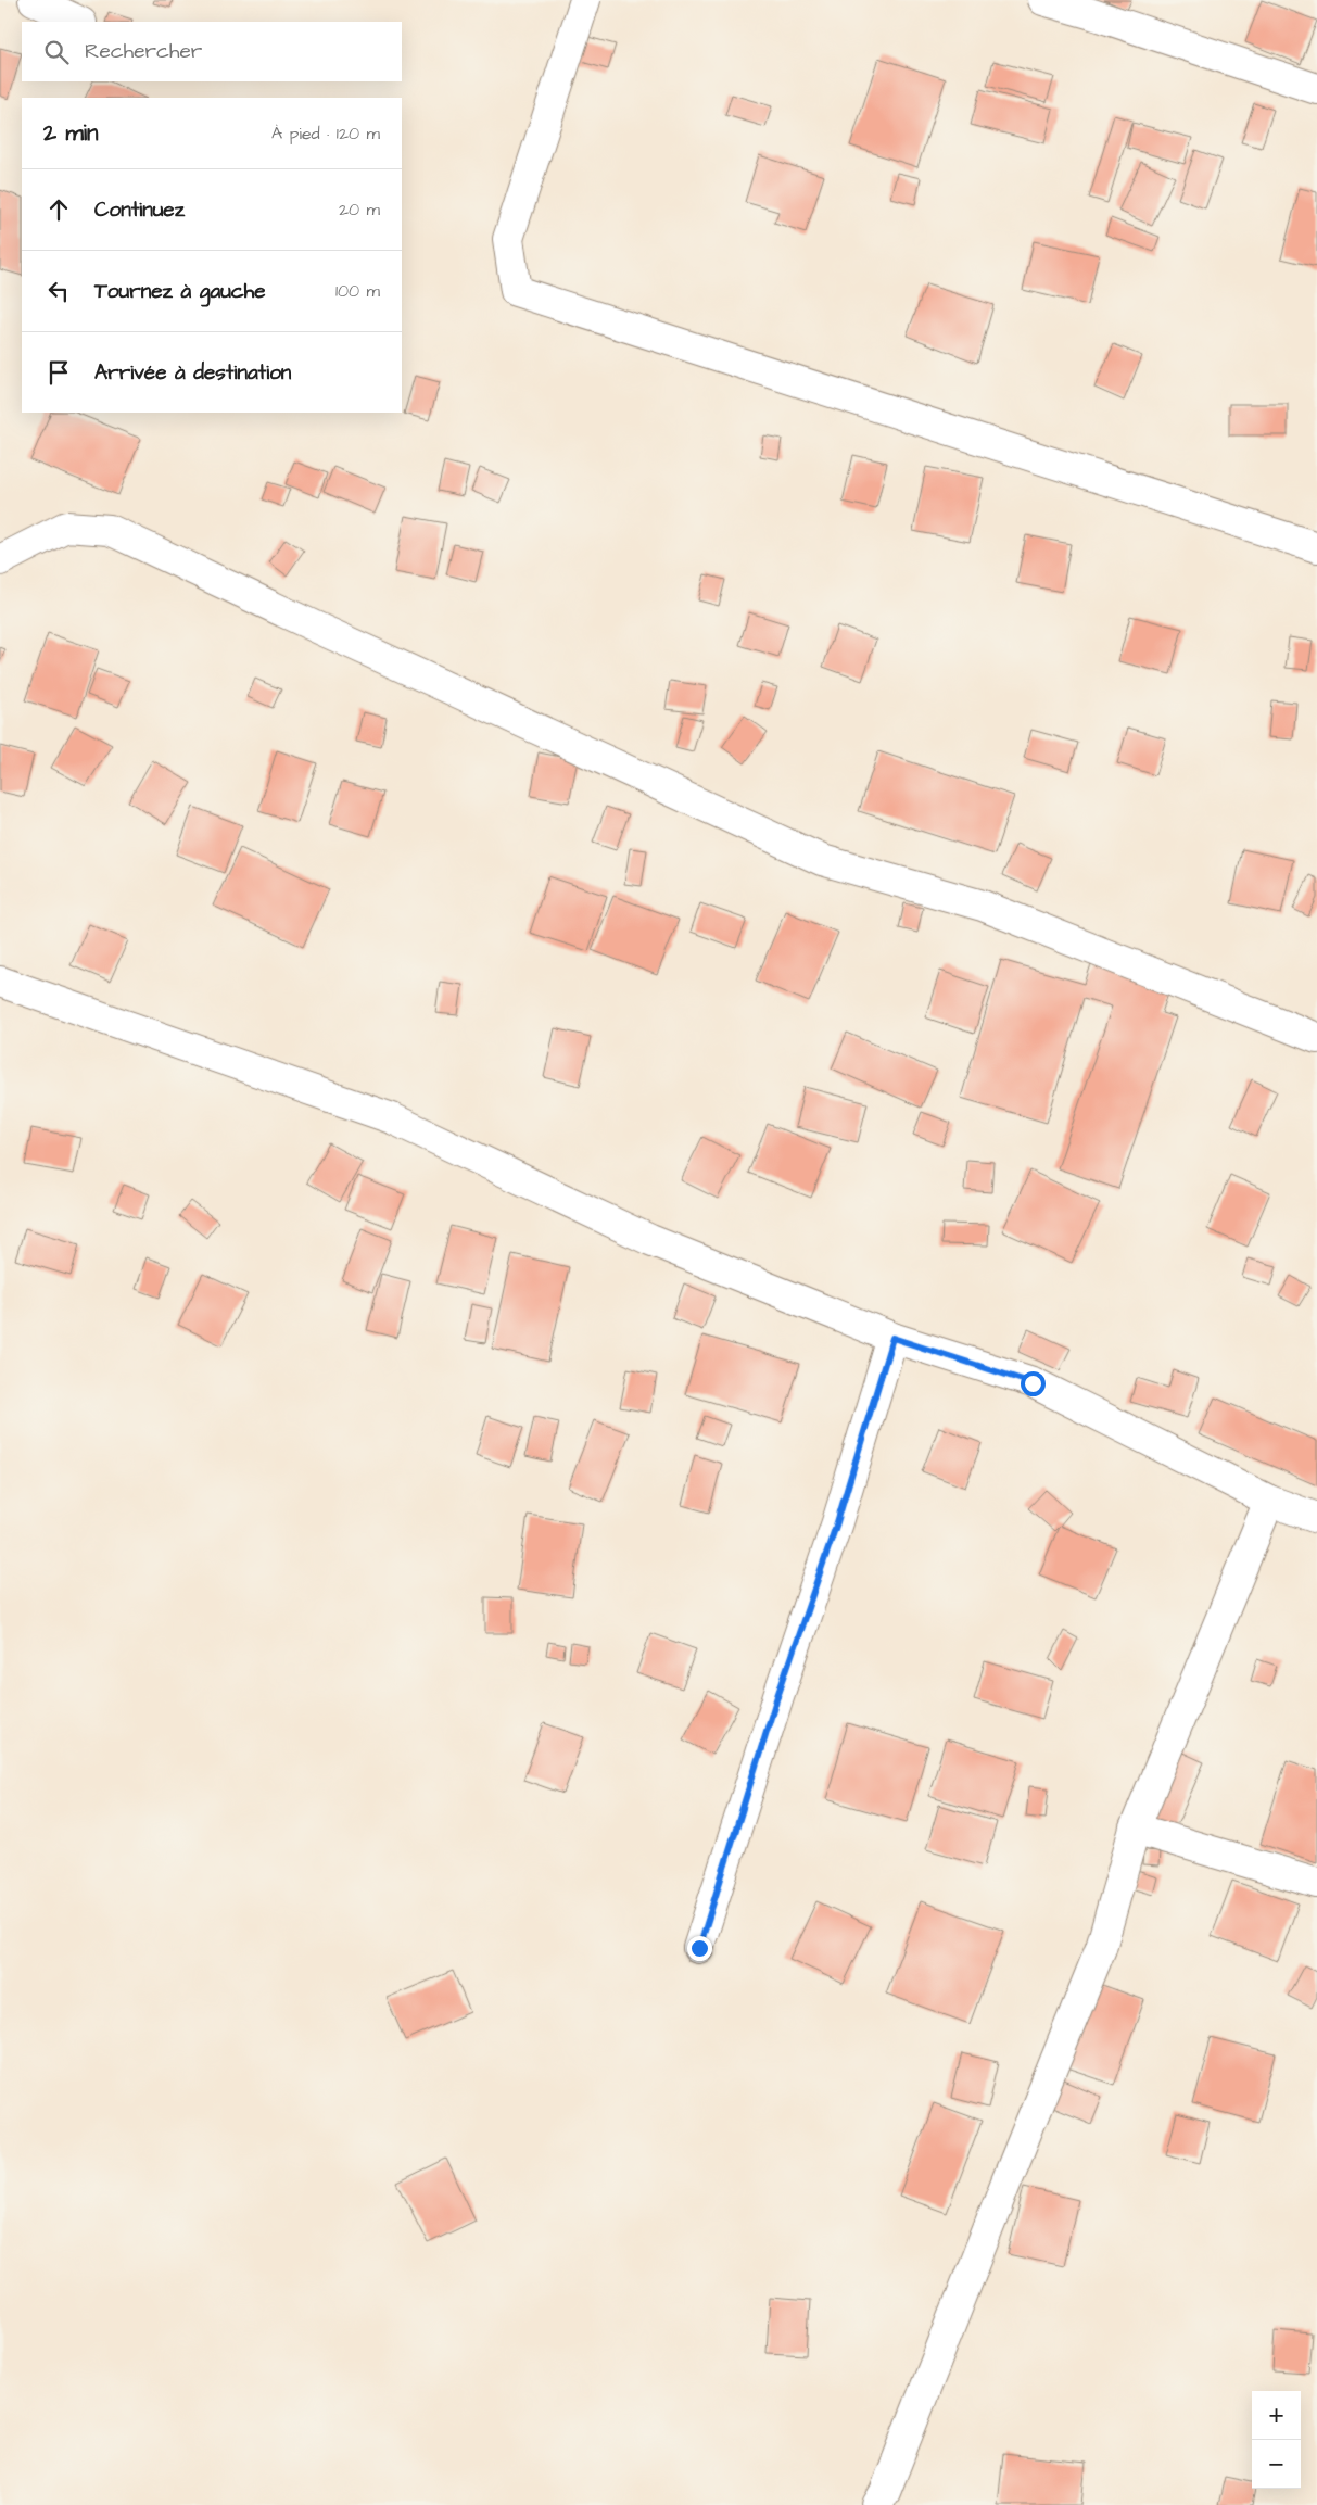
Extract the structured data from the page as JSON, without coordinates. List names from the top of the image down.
{
  "page": {
    "search": "Rechercher",
    "heading": ["2 min", "À pied · 120 m"],
    "list": [
      ["Continuez", "20 m"],
      ["Tournez à gauche", "100 m"],
      "Arrivée à destination"
    ],
    "map_buttons": ["+", "−"]
  }
}
